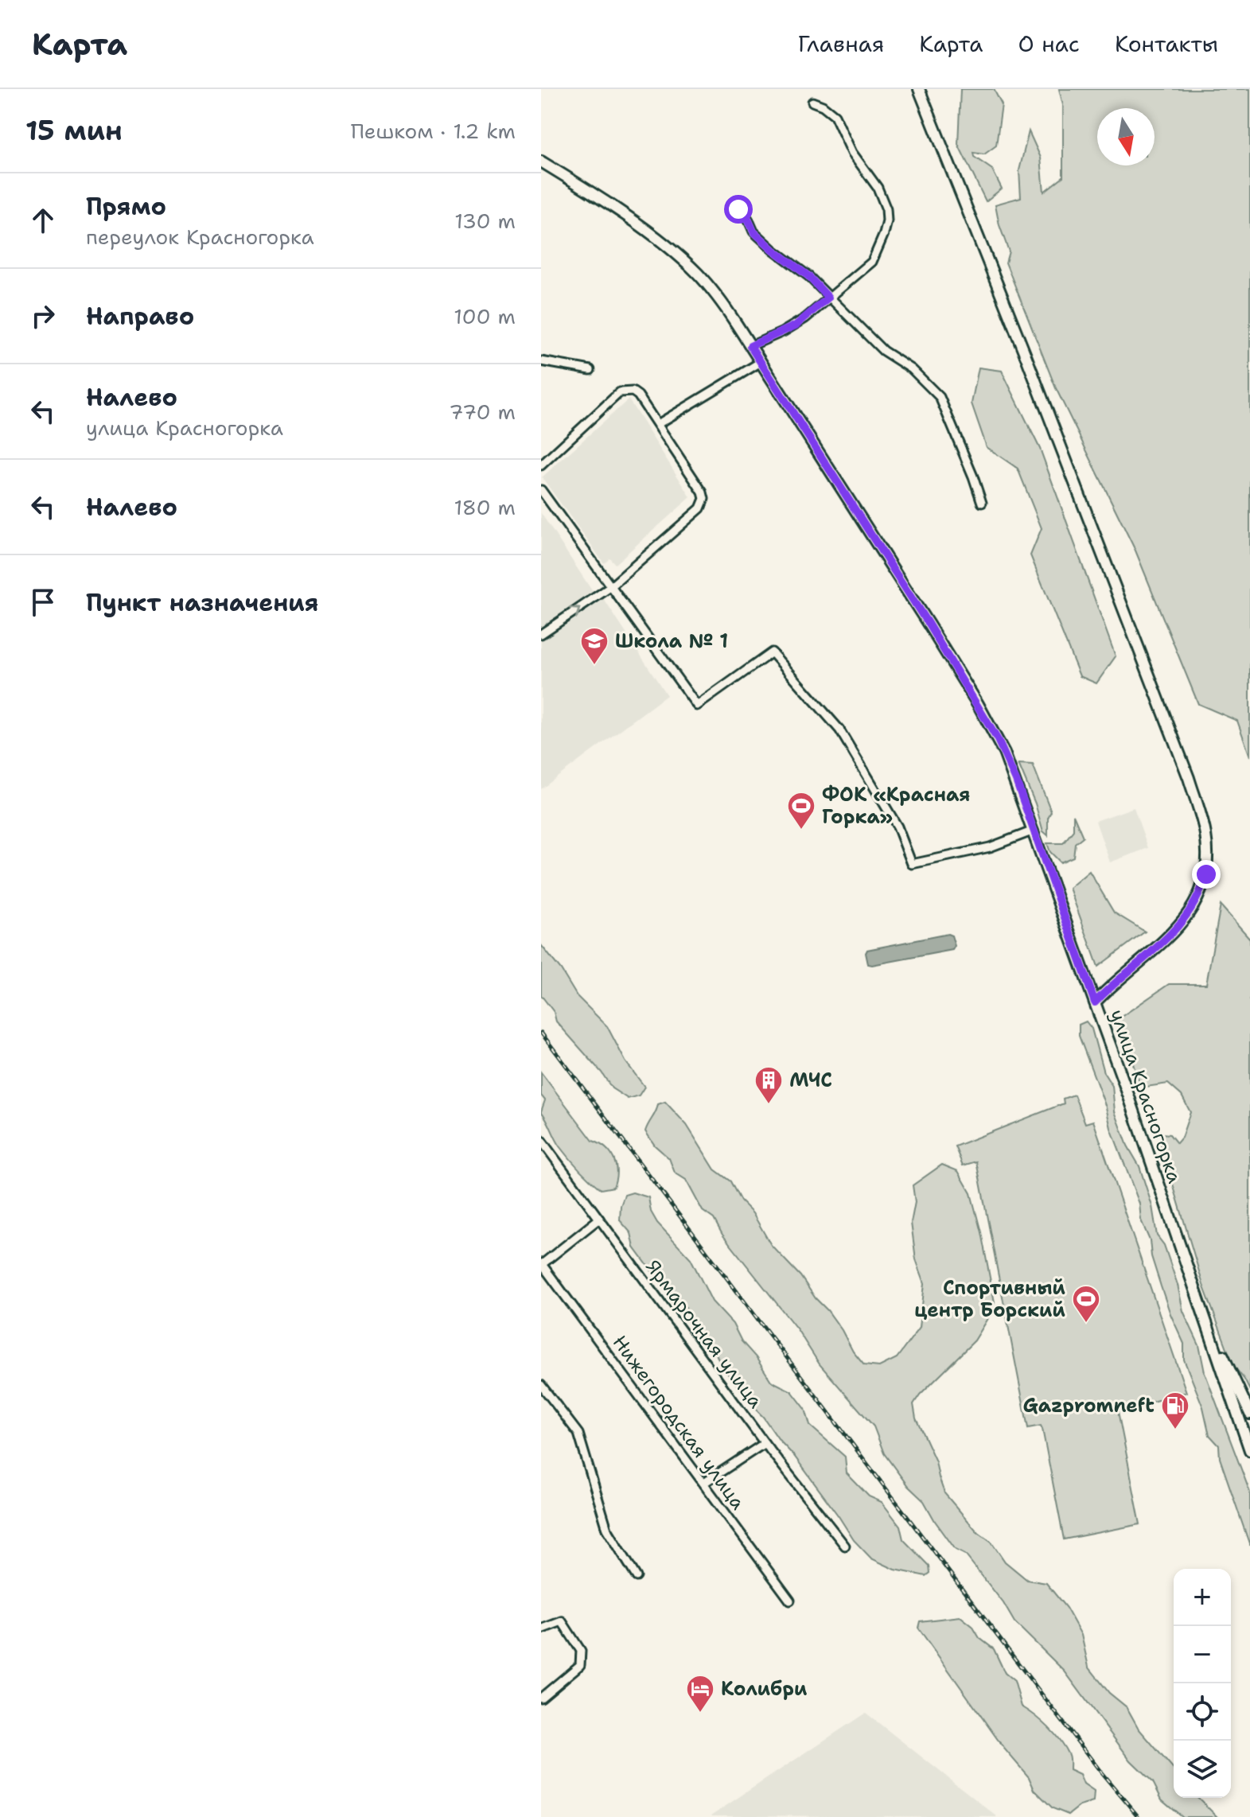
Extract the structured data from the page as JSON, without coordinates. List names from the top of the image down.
{
  "streets": {
    "main road": ["улица Красногорка"],
    "street": ["Ярмарочная улица", "Нижегородская улица"]
  },
  "places": {
    "school or university": ["Школа № 1"],
    "sports": ["ФОК «Красная Горка»", "Спортивный центр Борский"],
    "building": ["МЧС"],
    "fuel station": ["Gazpromneft"],
    "hotel": ["Колибри"]
  },
  "north": "bottom",
  "page": {
    "header": "Карта",
    "nav": [
      "Главная",
      "Карта",
      "О нас",
      "Контакты"
    ],
    "heading": ["15 мин", "Пешком · 1.2 km"],
    "list": [
      ["Прямо", "переулок Красногорка", "130 m"],
      ["Направо", "100 m"],
      ["Налево", "улица Красногорка", "770 m"],
      ["Налево", "180 m"],
      "Пункт назначения"
    ],
    "map_buttons": ["+", "−"]
  }
}
